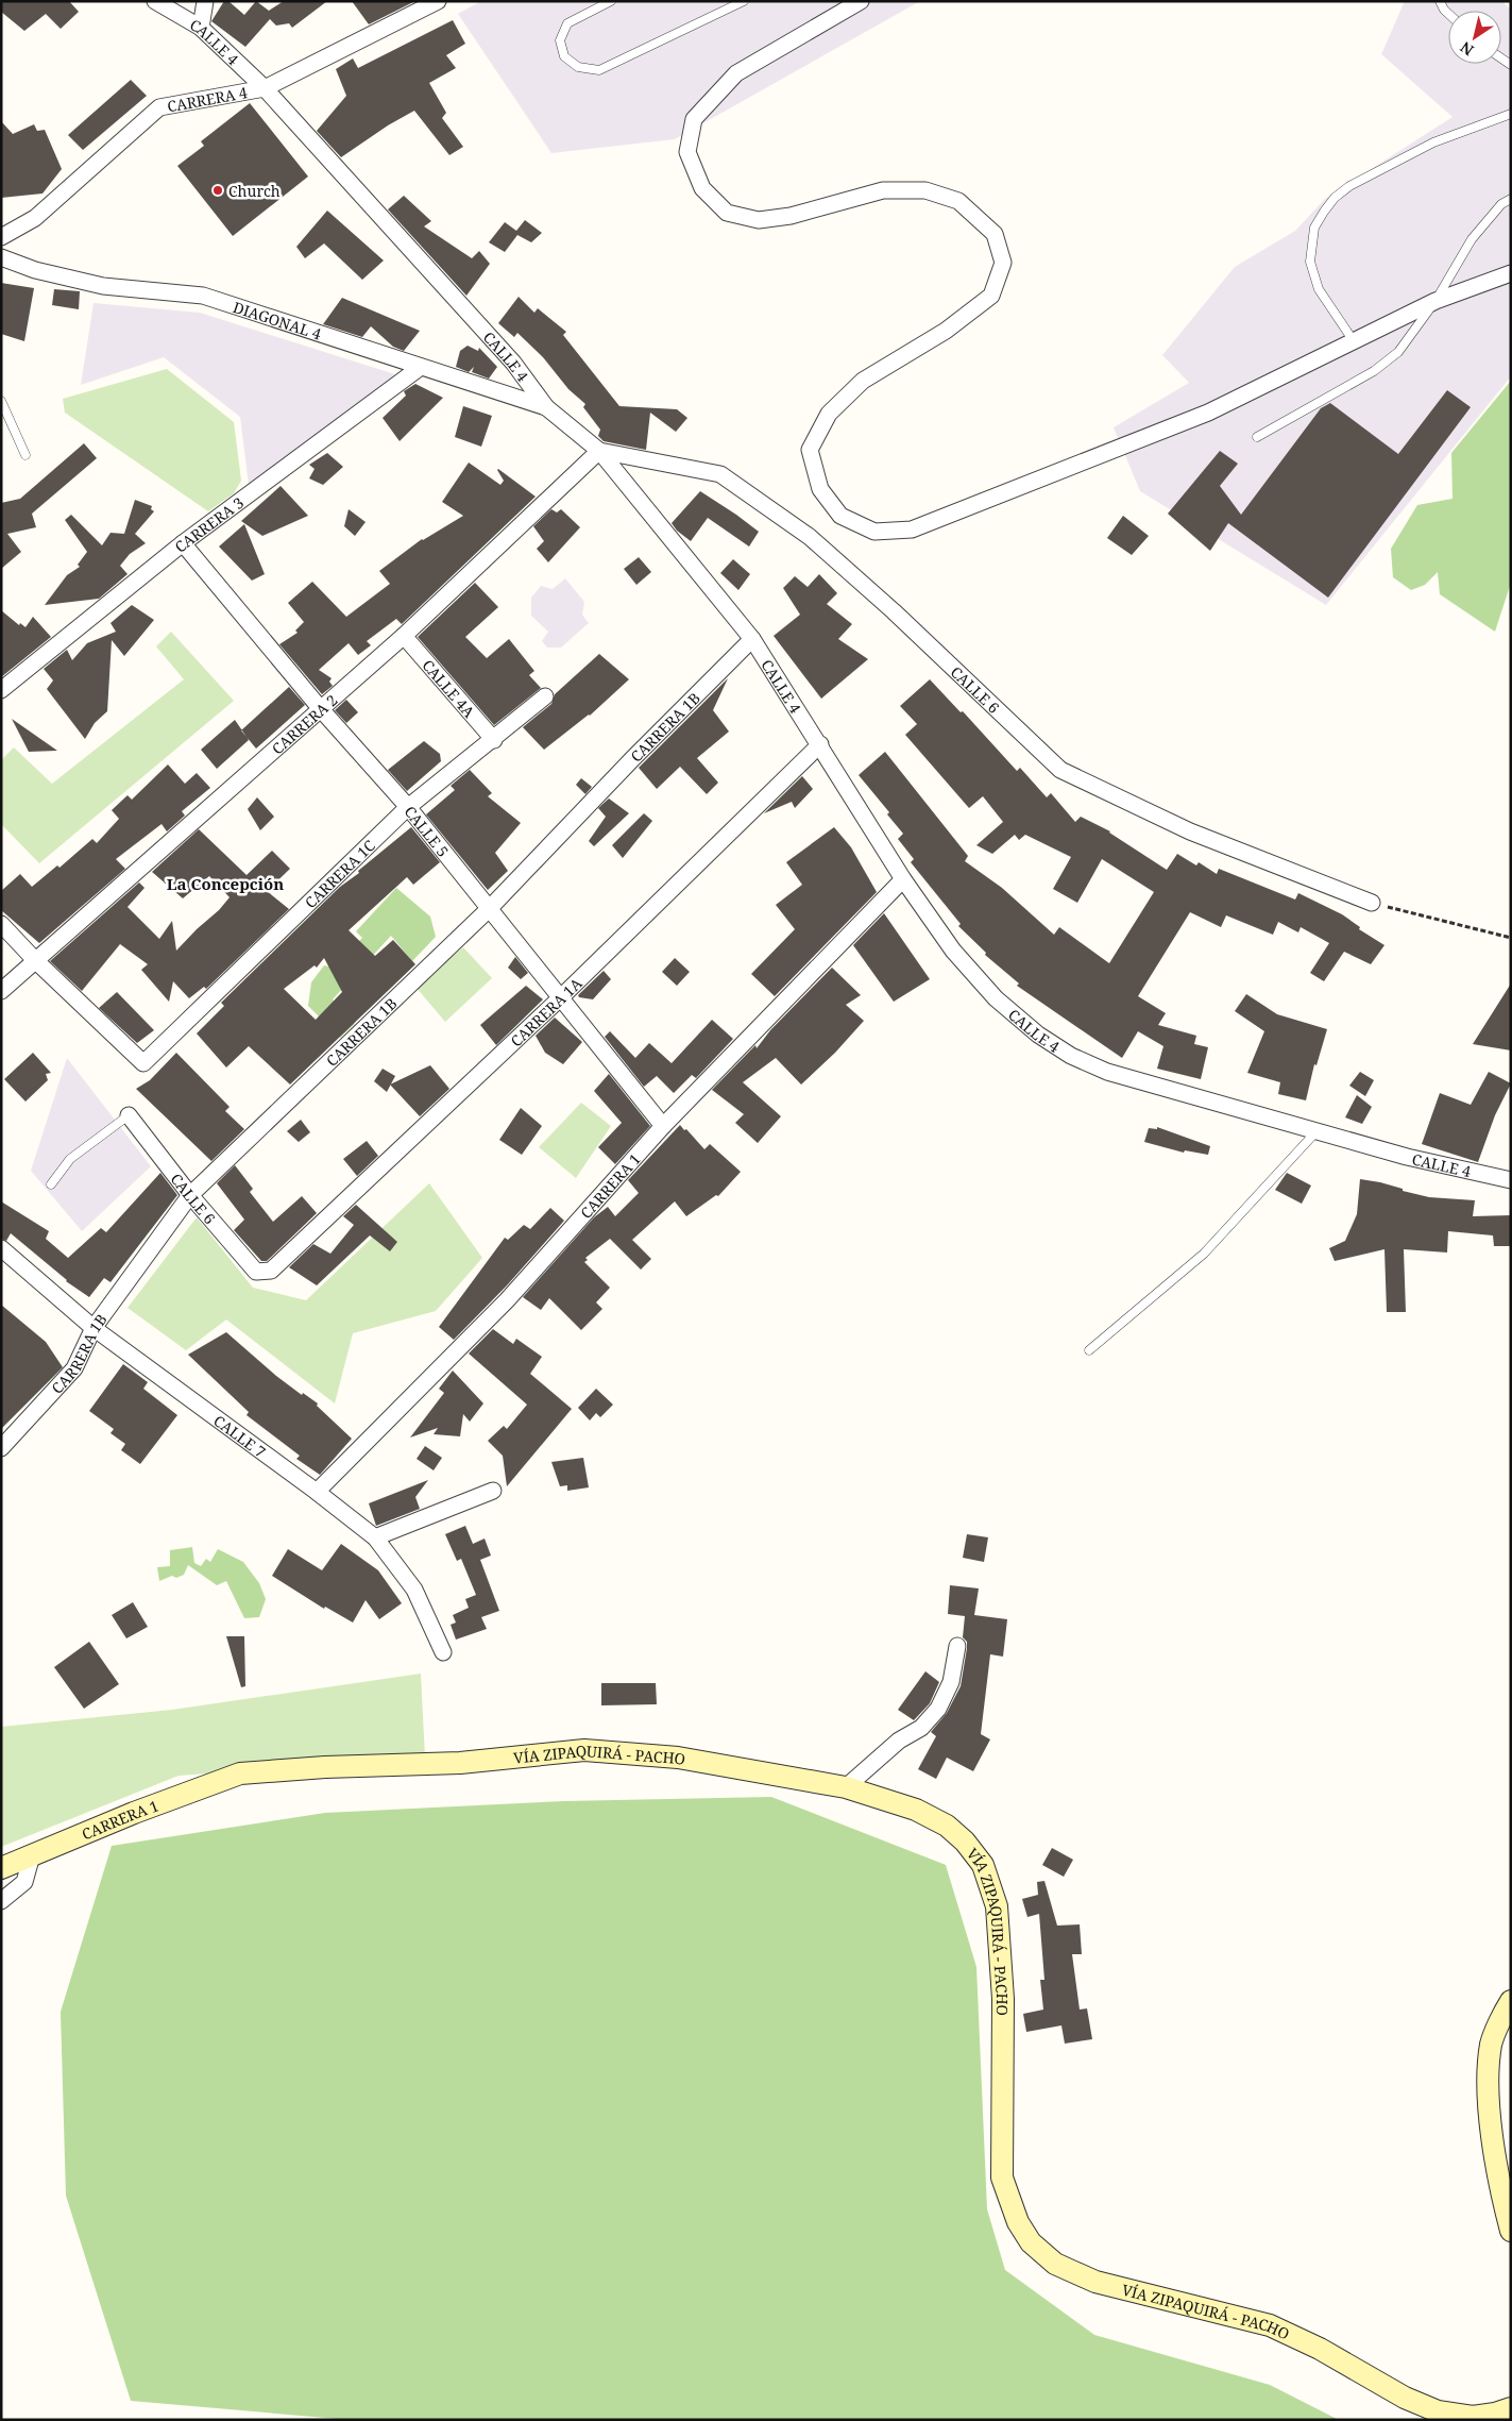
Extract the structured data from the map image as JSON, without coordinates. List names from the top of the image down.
{
  "streets": {
    "main road": ["CARRERA 1", "VÍA ZIPAQUIRÁ - PACHO"],
    "street": [
      "CALLE 4",
      "CARRERA 4",
      "DIAGONAL 4",
      "CARRERA 3",
      "CALLE 4A",
      "CALLE 6",
      "CARRERA 2",
      "CARRERA 1B",
      "CALLE 5",
      "CARRERA 1C",
      "CARRERA 1A",
      "CALLE 7"
    ]
  },
  "crossings": [
    ["CALLE 4", "CARRERA 4"],
    ["CALLE 4", "DIAGONAL 4"],
    ["CALLE 4", "CALLE 6"],
    ["CALLE 4", "CARRERA 2"],
    ["CALLE 4", "CARRERA 1B"],
    ["CALLE 4", "CARRERA 1A"],
    ["CALLE 4", "CARRERA 1"],
    ["DIAGONAL 4", "CARRERA 3"],
    ["CARRERA 3", "CALLE 5"],
    ["CALLE 4A", "CARRERA 2"],
    ["CALLE 4A", "CARRERA 1C"],
    ["CALLE 6", "CARRERA 2"],
    ["CALLE 6", "CARRERA 1B"],
    ["CALLE 6", "CARRERA 1A"],
    ["CARRERA 2", "CALLE 5"],
    ["CARRERA 2", "CARRERA 1C"],
    ["CARRERA 1B", "CALLE 5"],
    ["CARRERA 1B", "CALLE 7"],
    ["CALLE 5", "CARRERA 1C"],
    ["CALLE 5", "CARRERA 1A"],
    ["CALLE 5", "CARRERA 1"],
    ["CARRERA 1", "CALLE 7"],
    ["CARRERA 1", "VÍA ZIPAQUIRÁ - PACHO"]
  ],
  "districts": ["La Concepción"],
  "places": ["Church"],
  "north": "bottom left"
}
